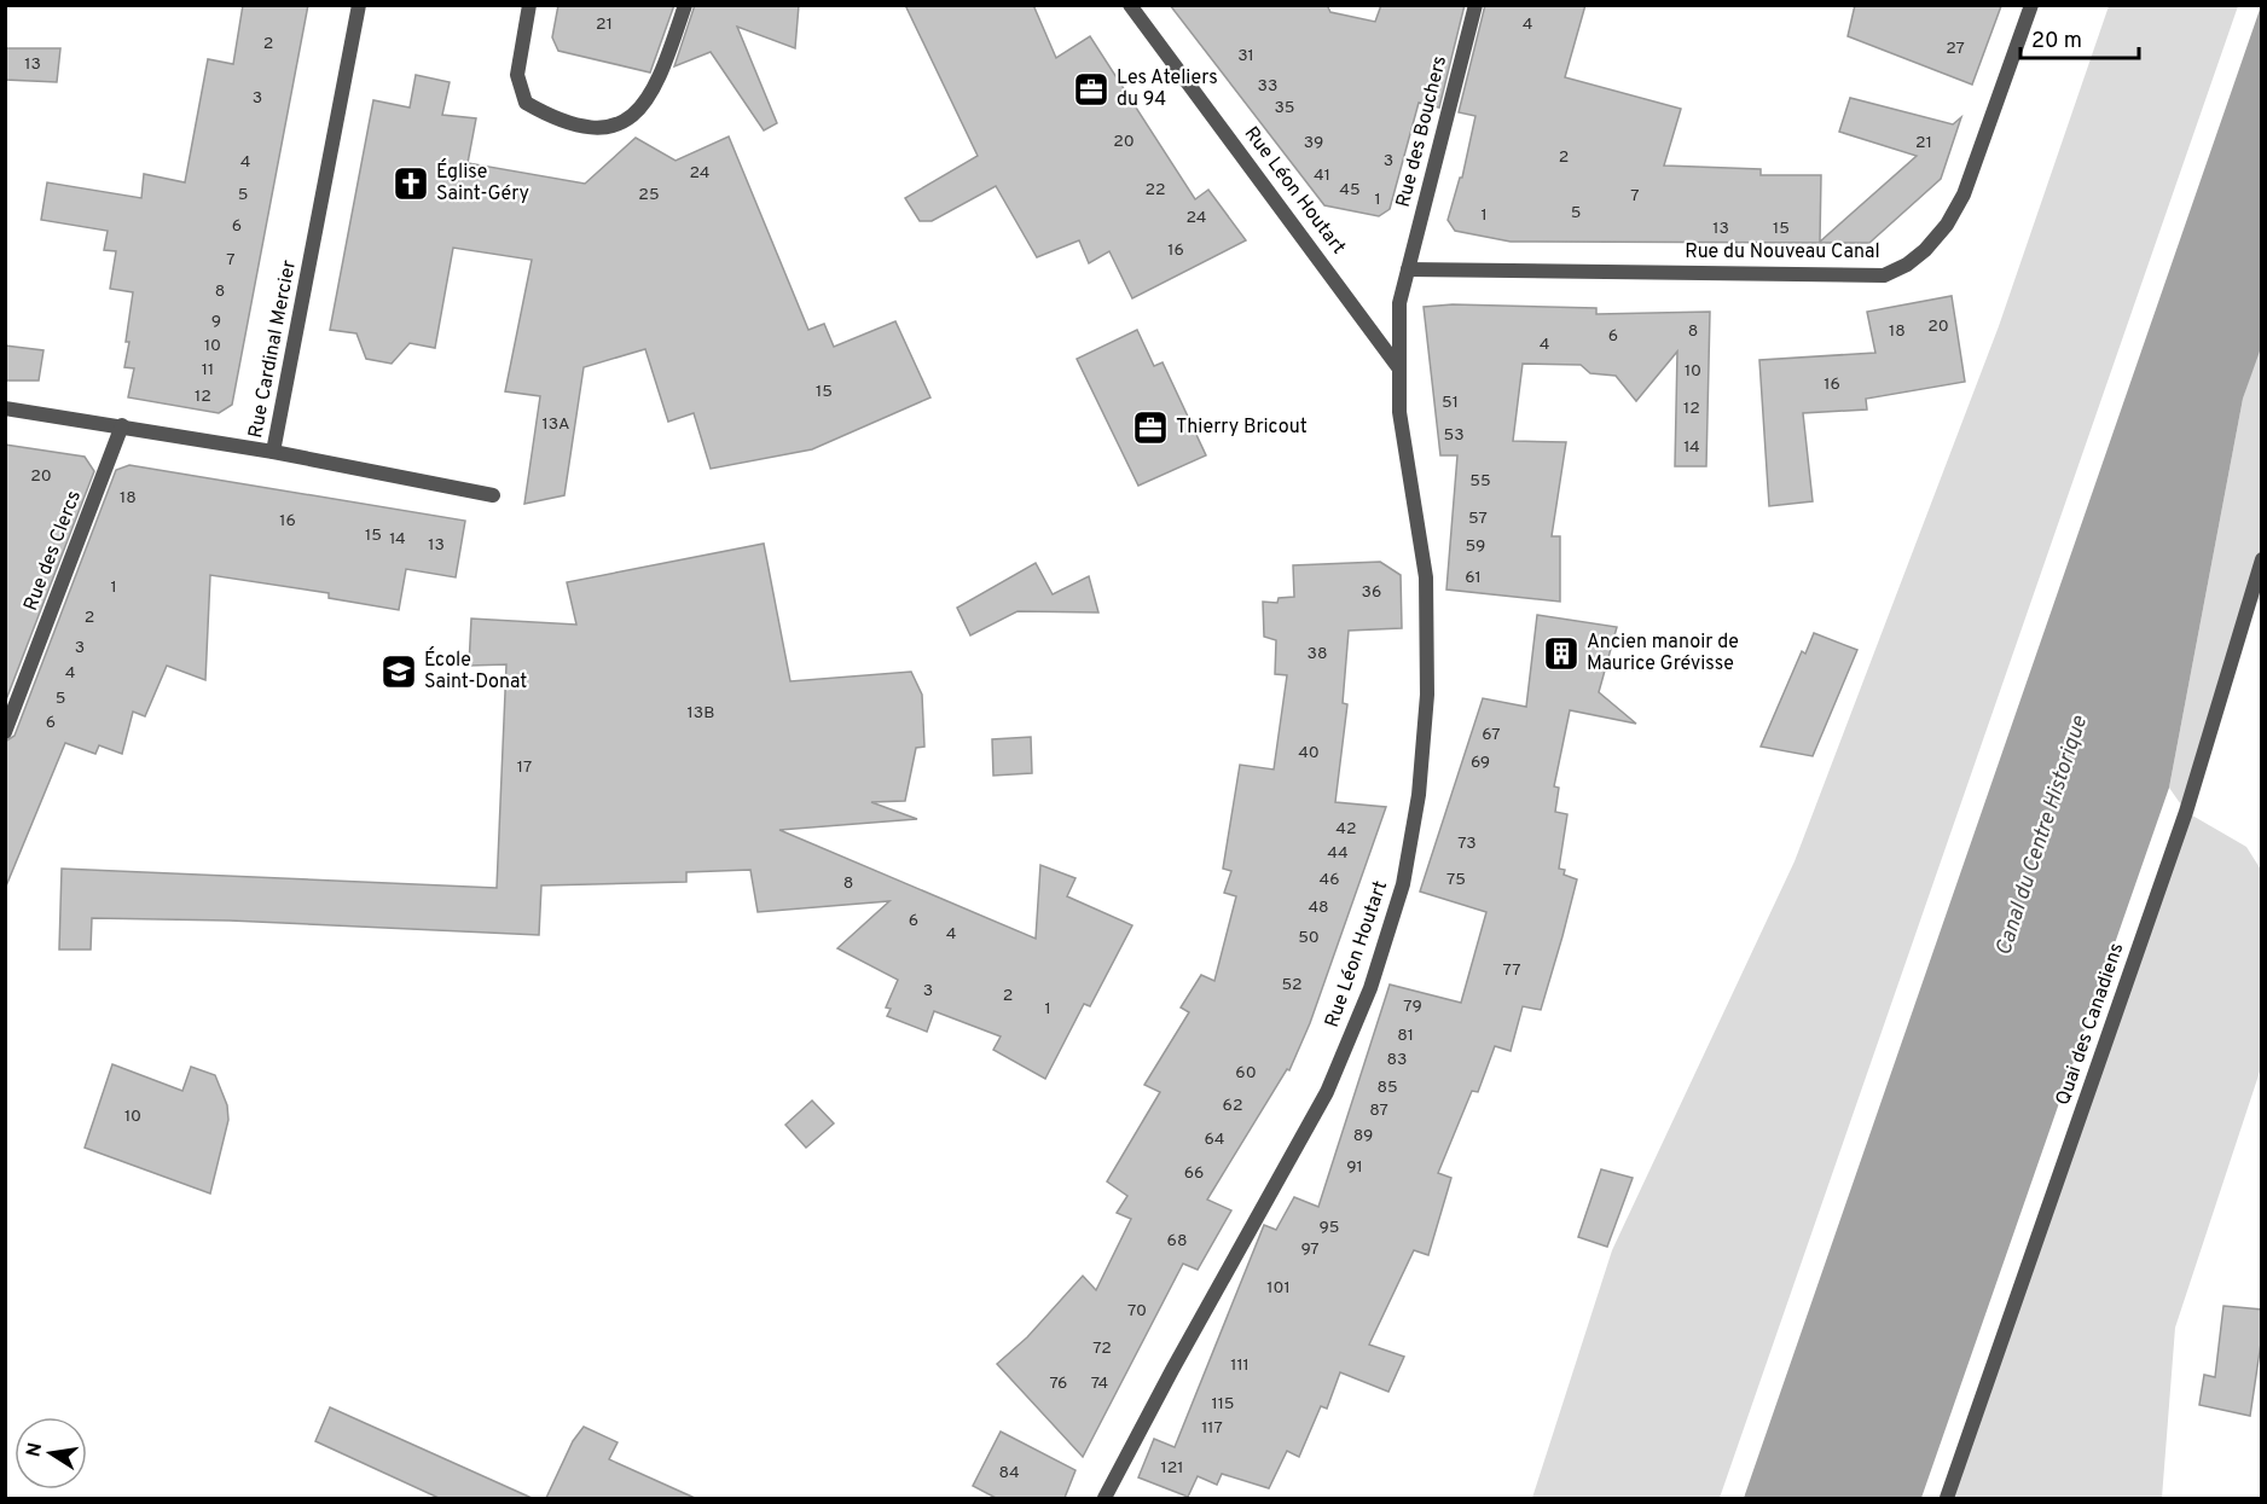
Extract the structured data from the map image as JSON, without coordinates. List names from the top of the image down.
{
  "streets": {
    "street": [
      "Rue des Bouchers",
      "Rue Léon Houtart",
      "Rue du Nouveau Canal",
      "Rue Cardinal Mercier",
      "Rue des Clercs",
      "Quai des Canadiens"
    ]
  },
  "crossings": [
    ["Rue des Bouchers", "Rue Léon Houtart"],
    ["Rue des Bouchers", "Rue du Nouveau Canal"],
    ["Rue Léon Houtart", "Rue du Nouveau Canal"],
    ["Rue Cardinal Mercier", "Rue des Clercs"]
  ],
  "water": ["Canal du Centre Historique"],
  "places": {
    "office": ["Les Ateliers du 94", "Thierry Bricout"],
    "church": ["Église Saint-Géry"],
    "building": ["Ancien manoir de Maurice Grévisse"],
    "school or university": ["École Saint-Donat"]
  },
  "house_numbers": [
    "21",
    "4",
    "2",
    "27",
    "31",
    "13",
    "33",
    "3",
    "35",
    "20",
    "39",
    "21",
    "2",
    "3",
    "4",
    "24",
    "41",
    "22",
    "45",
    "5",
    "25",
    "7",
    "1",
    "5",
    "1",
    "24",
    "6",
    "13",
    "15",
    "16",
    "7",
    "8",
    "9",
    "20",
    "8",
    "18",
    "6",
    "4",
    "10",
    "11",
    "10",
    "16",
    "15",
    "12",
    "51",
    "12",
    "13A",
    "53",
    "14",
    "20",
    "55",
    "18",
    "57",
    "16",
    "15",
    "14",
    "13",
    "59",
    "61",
    "1",
    "36",
    "2",
    "3",
    "38",
    "4",
    "5",
    "13B",
    "6",
    "67",
    "40",
    "69",
    "17",
    "42",
    "73",
    "44",
    "46",
    "75",
    "8",
    "48",
    "6",
    "4",
    "50",
    "77",
    "52",
    "3",
    "2",
    "79",
    "1",
    "81",
    "83",
    "60",
    "85",
    "62",
    "87",
    "10",
    "89",
    "64",
    "91",
    "66",
    "95",
    "68",
    "97",
    "101",
    "70",
    "72",
    "111",
    "76",
    "74",
    "115",
    "117",
    "121",
    "84"
  ],
  "scale_bar": "20 m",
  "north": "left"
}
